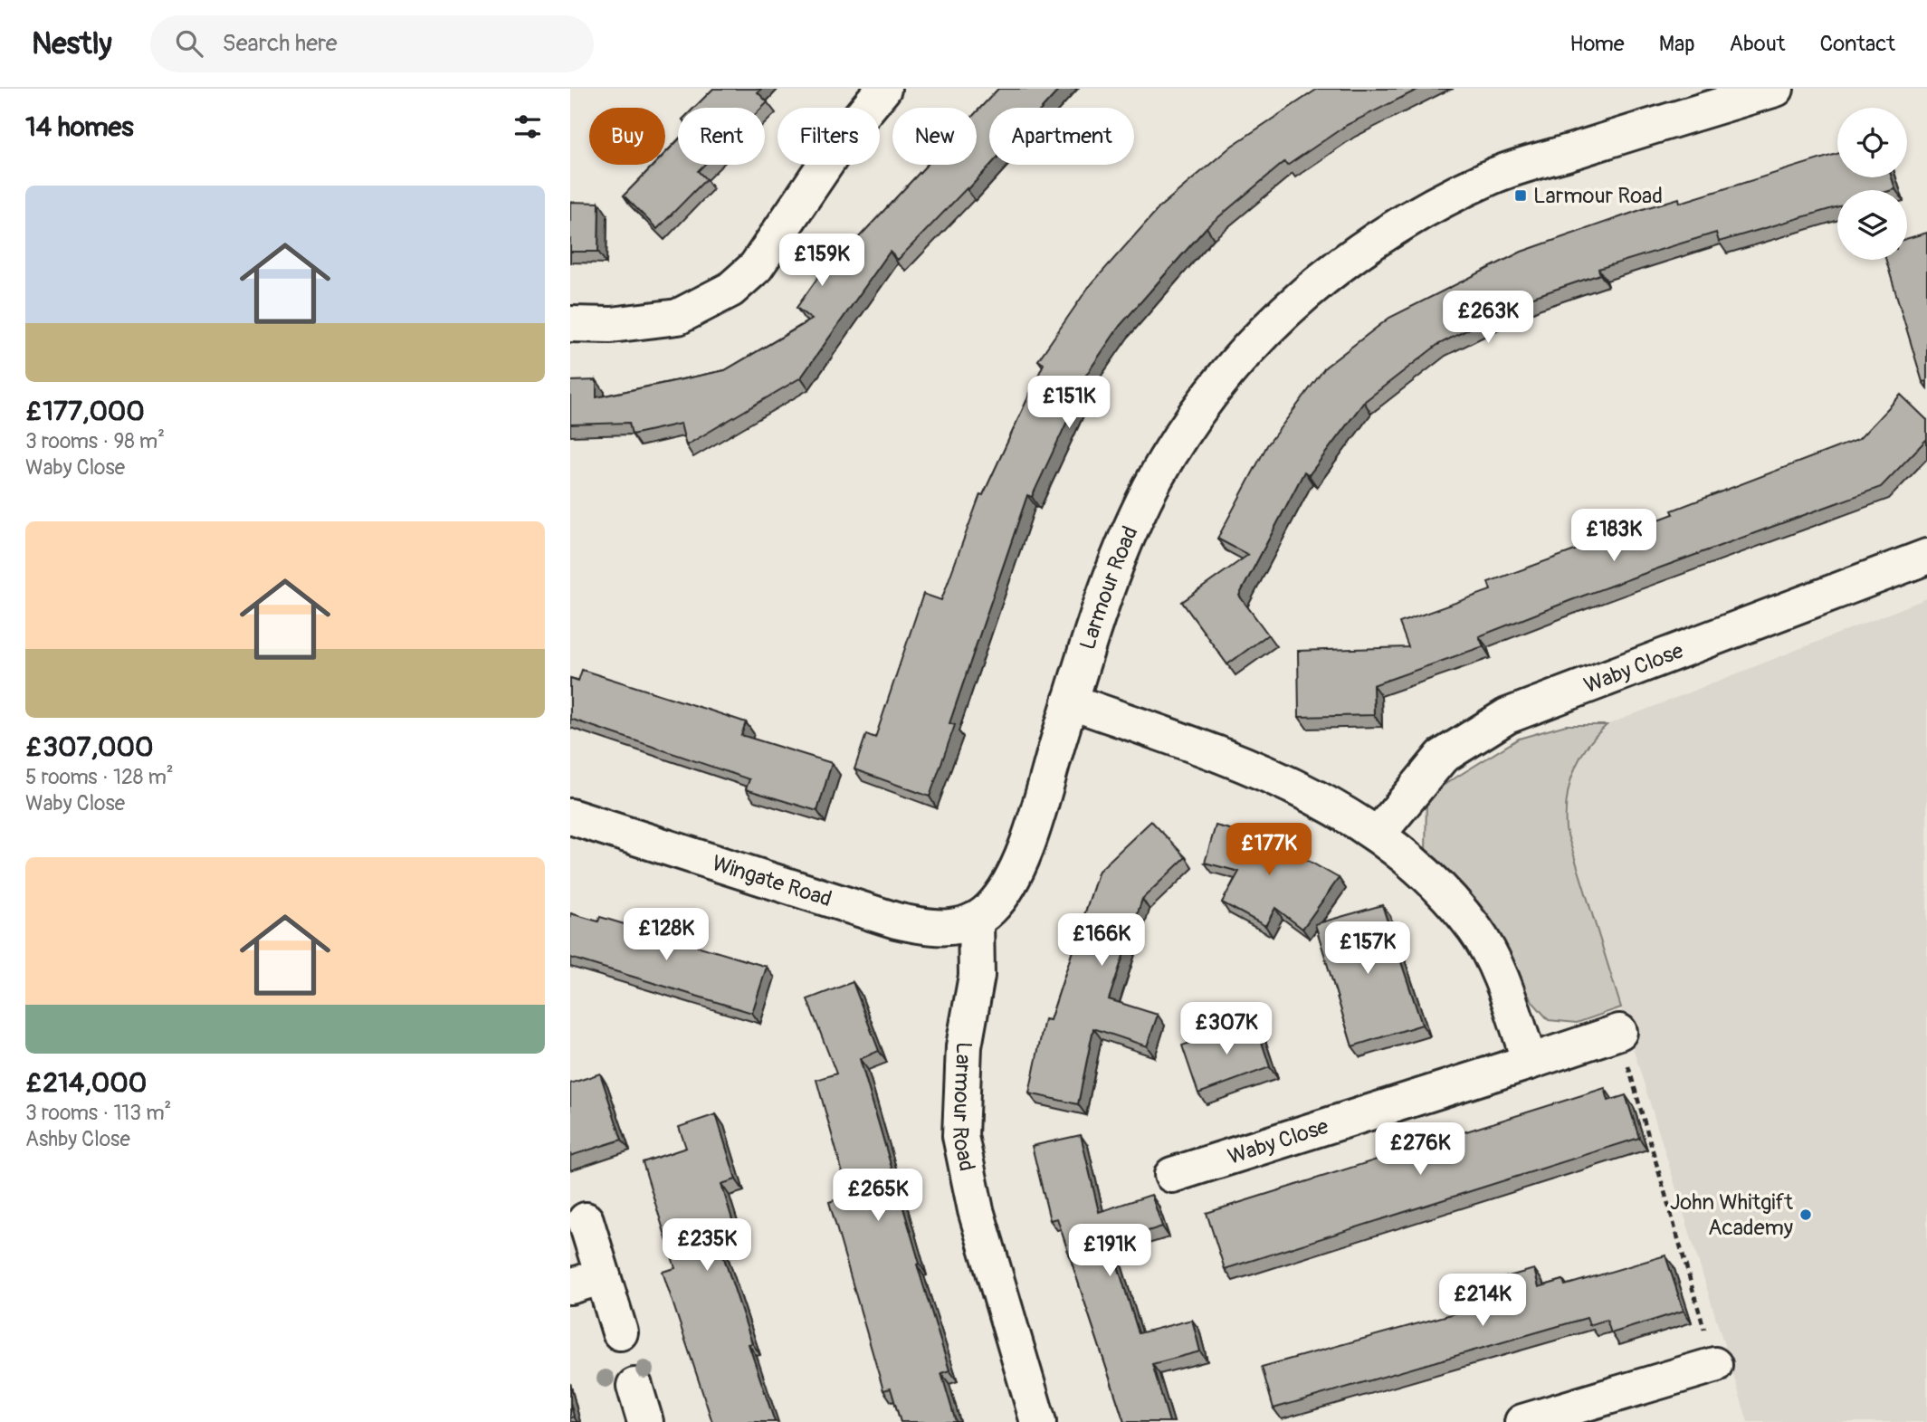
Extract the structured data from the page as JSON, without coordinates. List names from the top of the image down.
{
  "streets": {
    "street": ["Larmour Road", "Waby Close", "Wingate Road"]
  },
  "crossings": [
    ["Larmour Road", "Wingate Road"]
  ],
  "places": {
    "transit": ["Larmour Road"],
    "other": ["John Whitgift Academy"]
  },
  "page": {
    "header": "Nestly",
    "search": "Search here",
    "nav": [
      "Home",
      "Map",
      "About",
      "Contact"
    ],
    "heading": "14 homes",
    "chip": [
      "Buy",
      "Rent",
      "Filters",
      "New",
      "Apartment"
    ],
    "list": [
      {
        "name": "£177,000",
        "note": "3 rooms · 98 m² · Waby Close"
      },
      {
        "name": "£307,000",
        "note": "5 rooms · 128 m² · Waby Close"
      },
      {
        "name": "£214,000",
        "note": "3 rooms · 113 m² · Ashby Close"
      }
    ],
    "price": [
      "£159K",
      "£263K",
      "£151K",
      "£183K",
      "£177K",
      "£128K",
      "£166K",
      "£157K",
      "£307K",
      "£276K",
      "£265K",
      "£235K",
      "£191K",
      "£214K"
    ]
  }
}
